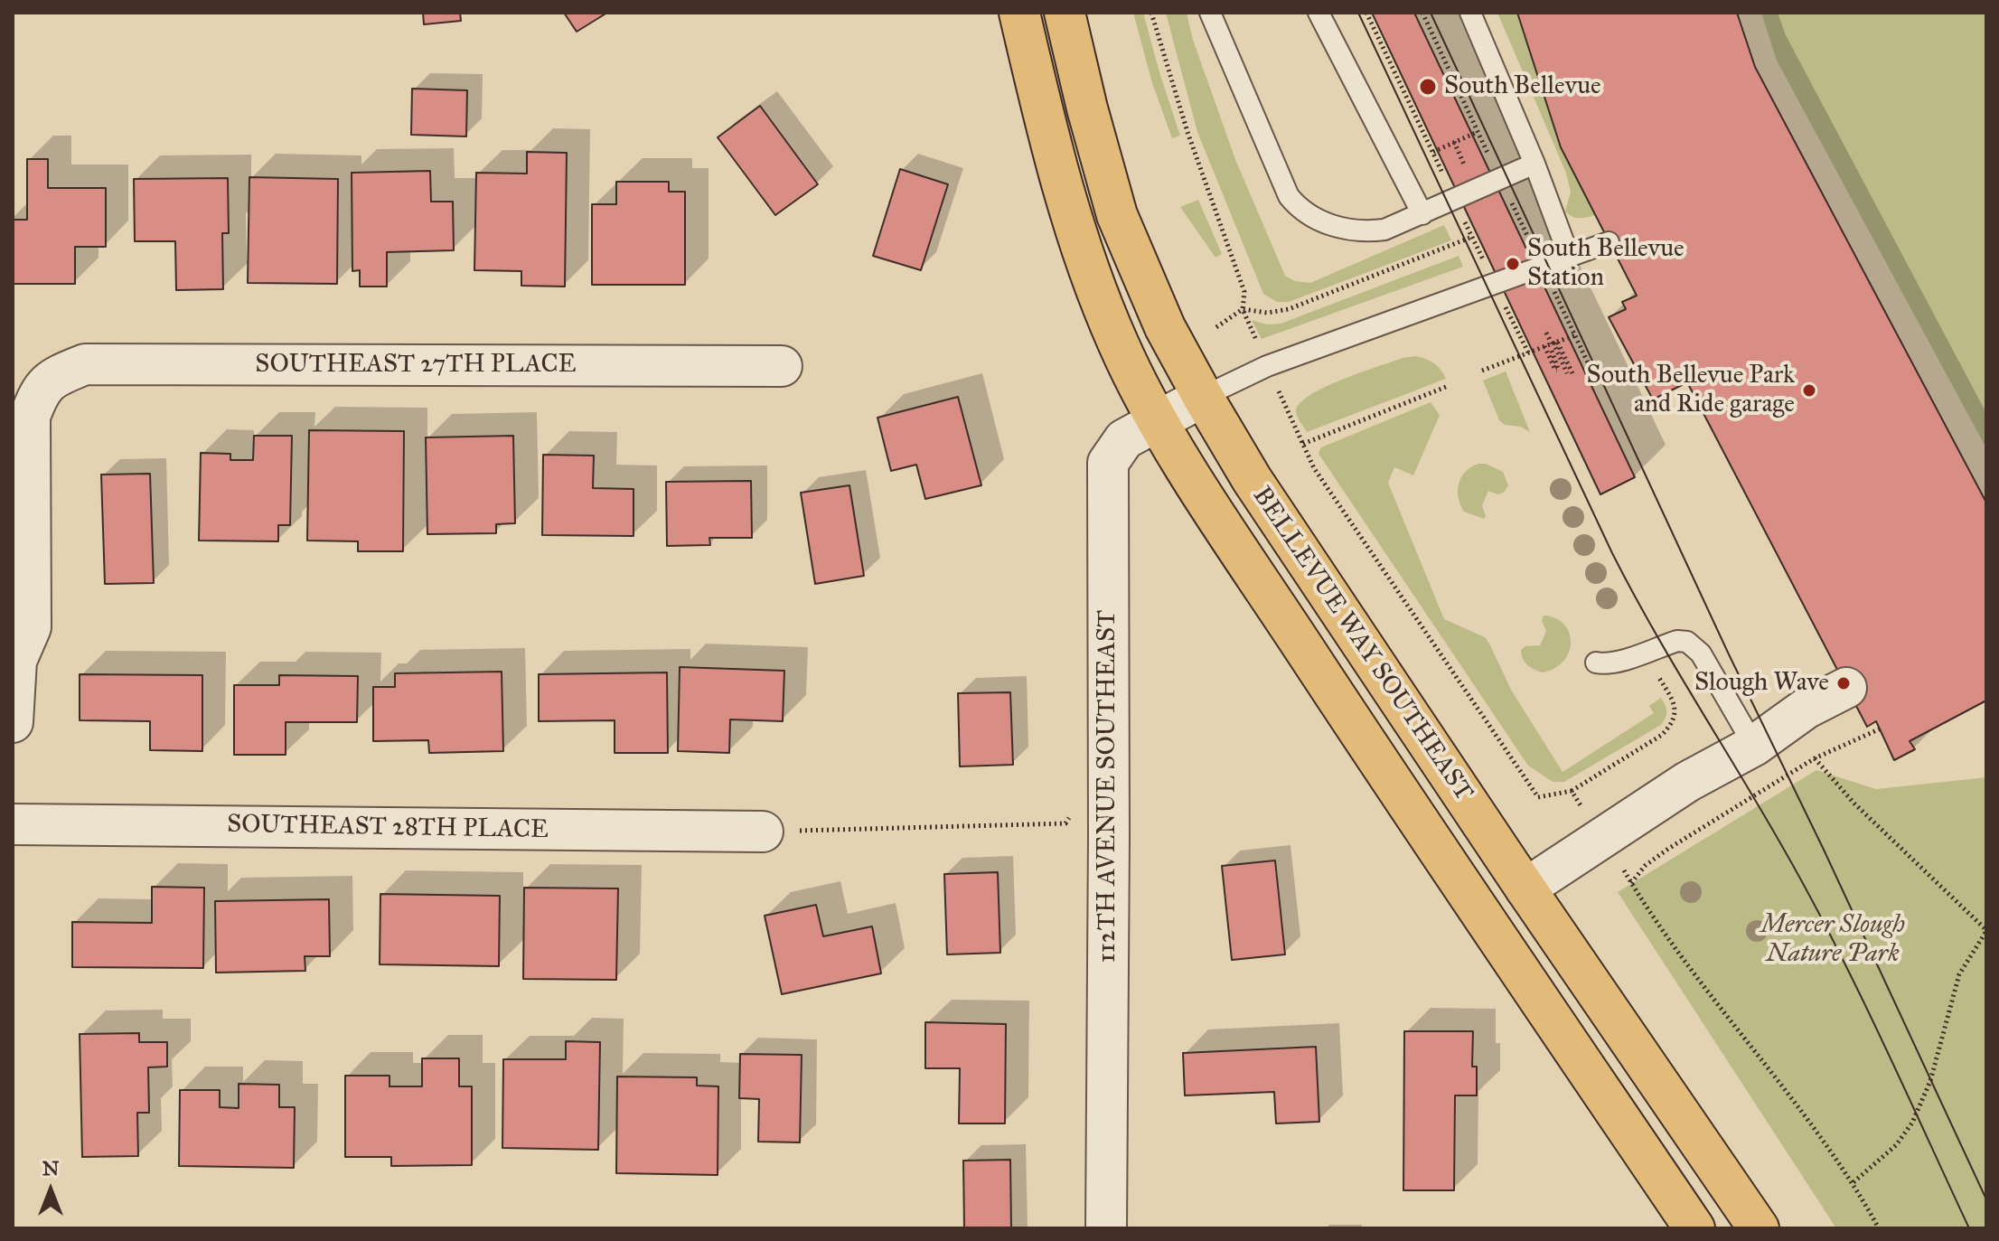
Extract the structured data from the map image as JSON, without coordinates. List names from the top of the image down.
{
  "streets": {
    "main road": ["BELLEVUE WAY SOUTHEAST"],
    "street": ["SOUTHEAST 27TH PLACE", "112TH AVENUE SOUTHEAST", "SOUTHEAST 28TH PLACE"]
  },
  "crossings": [
    ["BELLEVUE WAY SOUTHEAST", "112TH AVENUE SOUTHEAST"]
  ],
  "parks": ["Mercer Slough Nature Park"],
  "places": [
    "South Bellevue",
    "South Bellevue Station",
    "South Bellevue Park and Ride garage",
    "Slough Wave"
  ],
  "north": "top"
}
